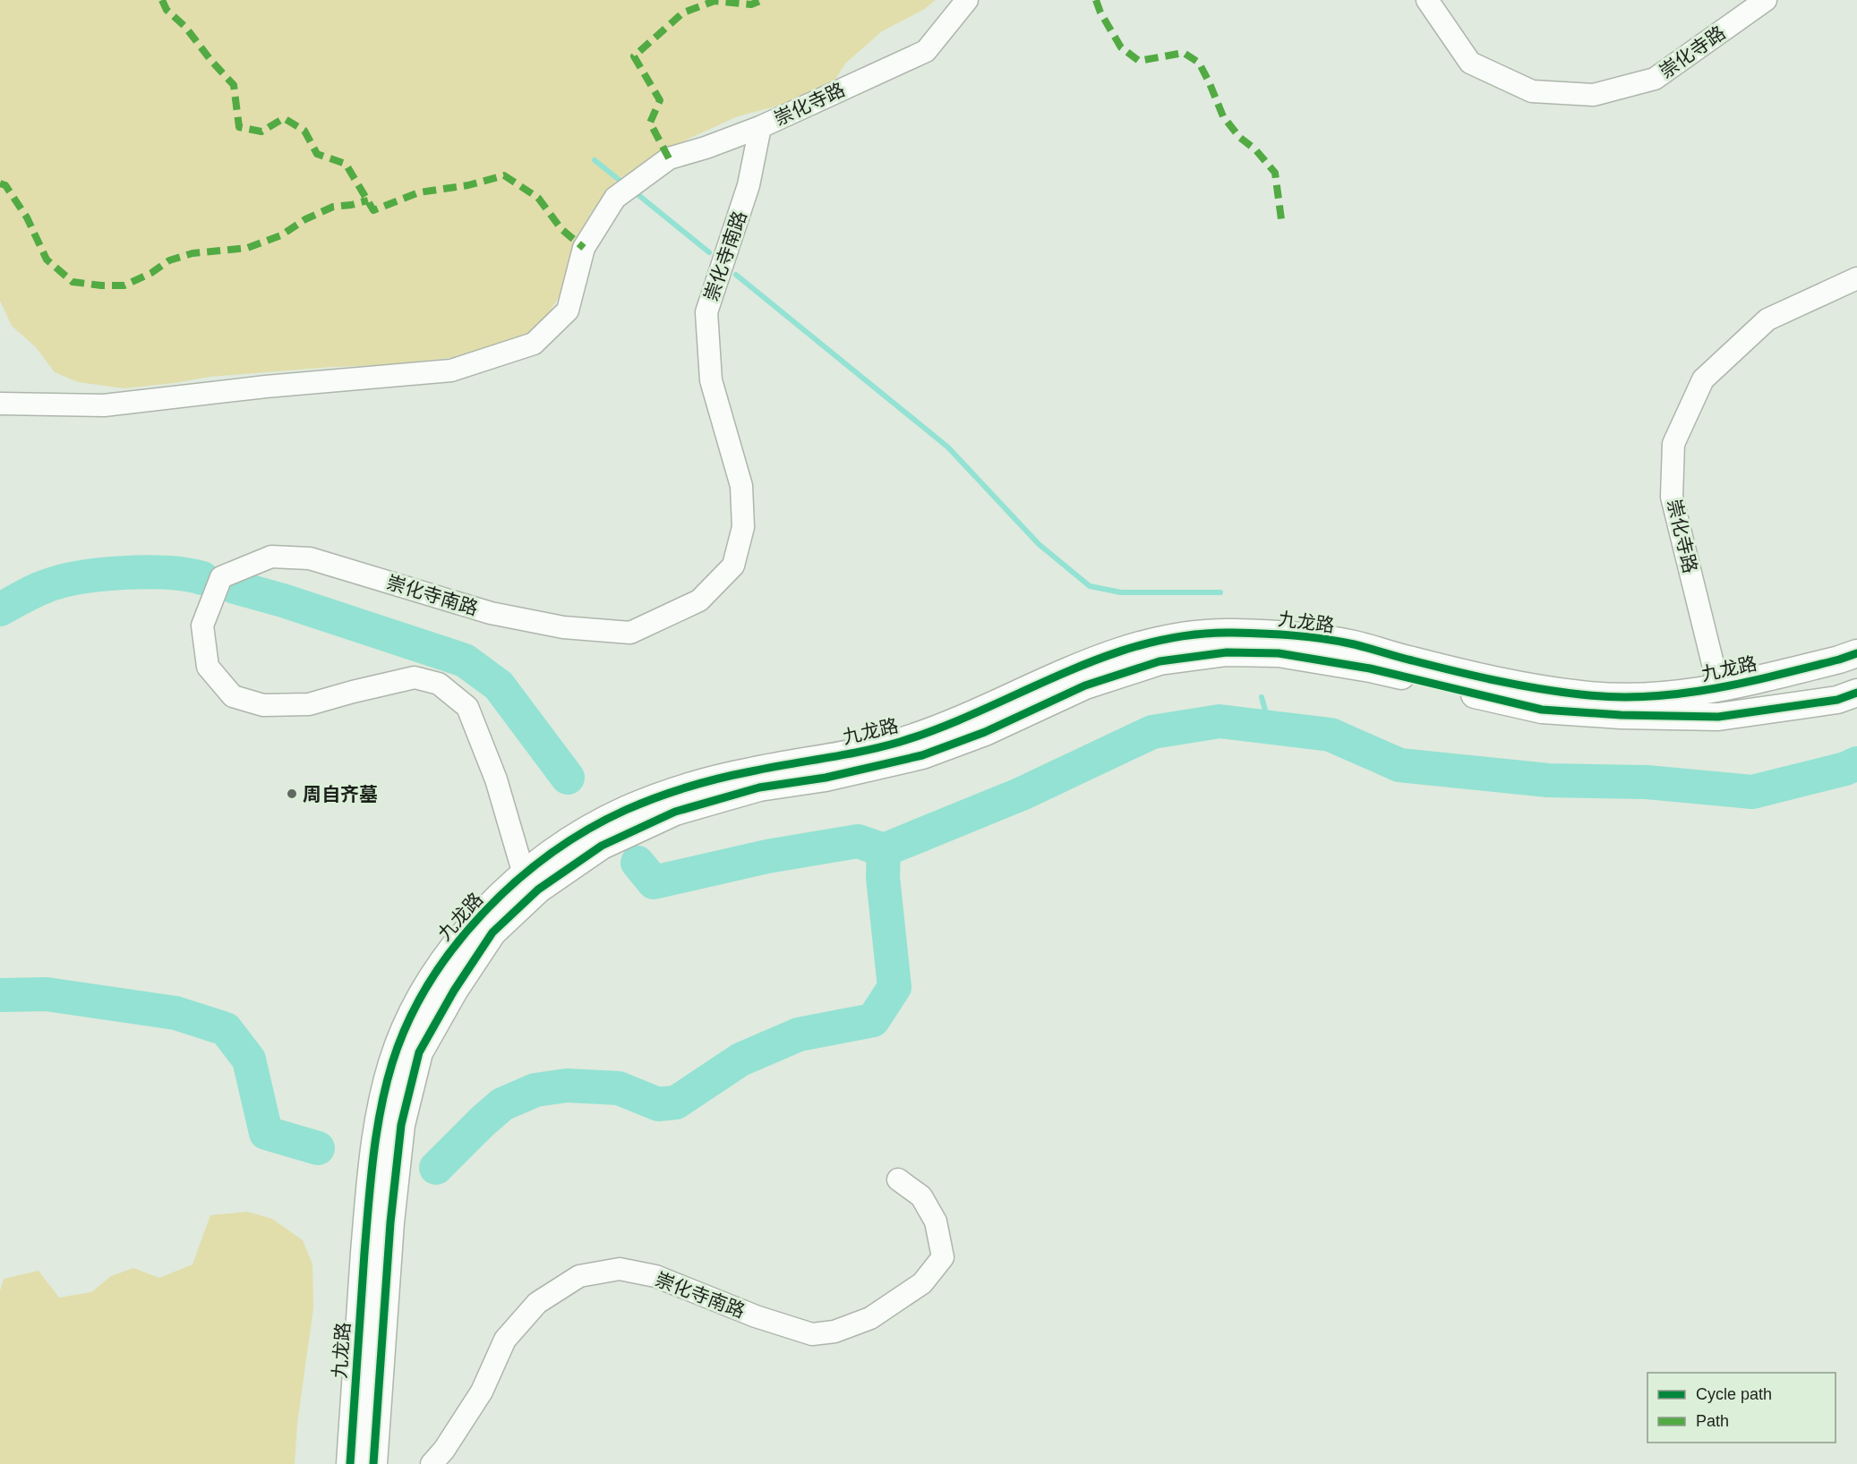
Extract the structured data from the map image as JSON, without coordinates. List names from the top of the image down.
{
  "streets": {
    "main road": ["九龙路"],
    "street": ["崇化寺路", "崇化寺南路"]
  },
  "crossings": [
    ["崇化寺路", "崇化寺南路"],
    ["崇化寺路", "九龙路"],
    ["崇化寺南路", "九龙路"]
  ],
  "places": ["周自齐墓"],
  "legend": ["Cycle path", "Path"]
}
